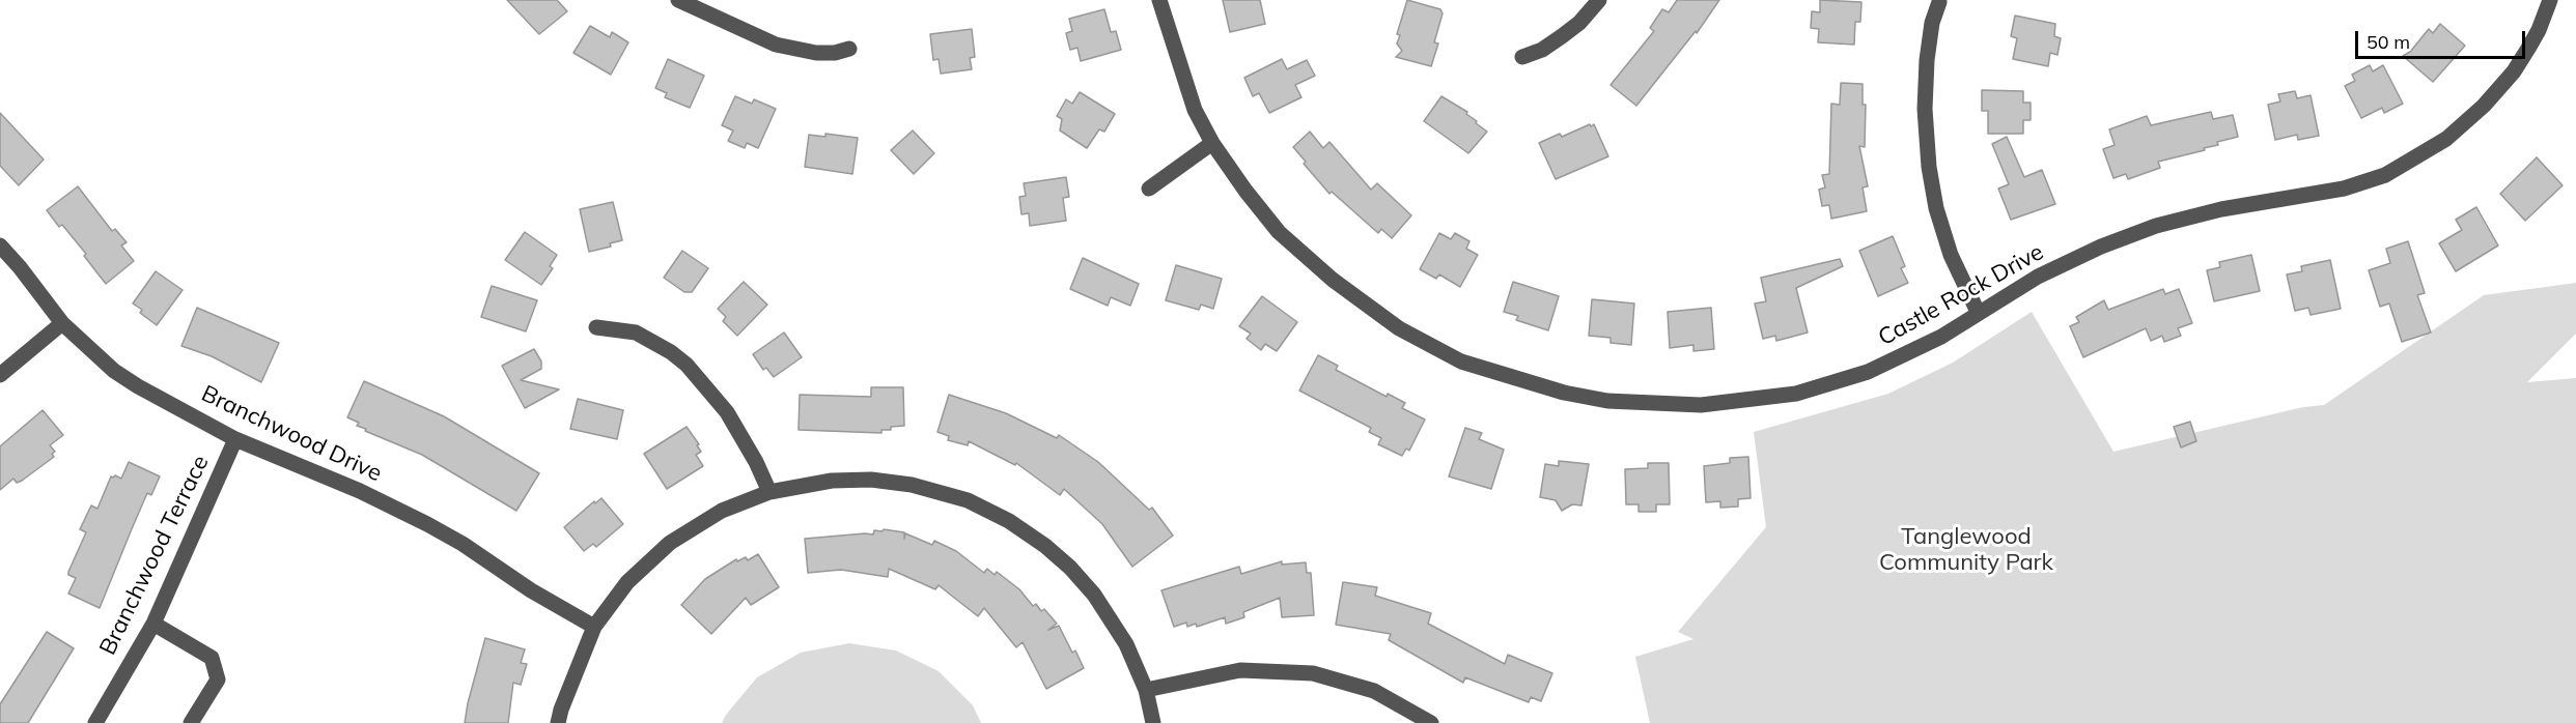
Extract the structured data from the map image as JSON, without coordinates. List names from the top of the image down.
{
  "streets": {
    "street": ["Castle Rock Drive", "Branchwood Drive", "Branchwood Terrace"]
  },
  "crossings": [
    ["Branchwood Drive", "Branchwood Terrace"]
  ],
  "parks": ["Tanglewood Community Park"],
  "scale_bar": "50 m"
}
